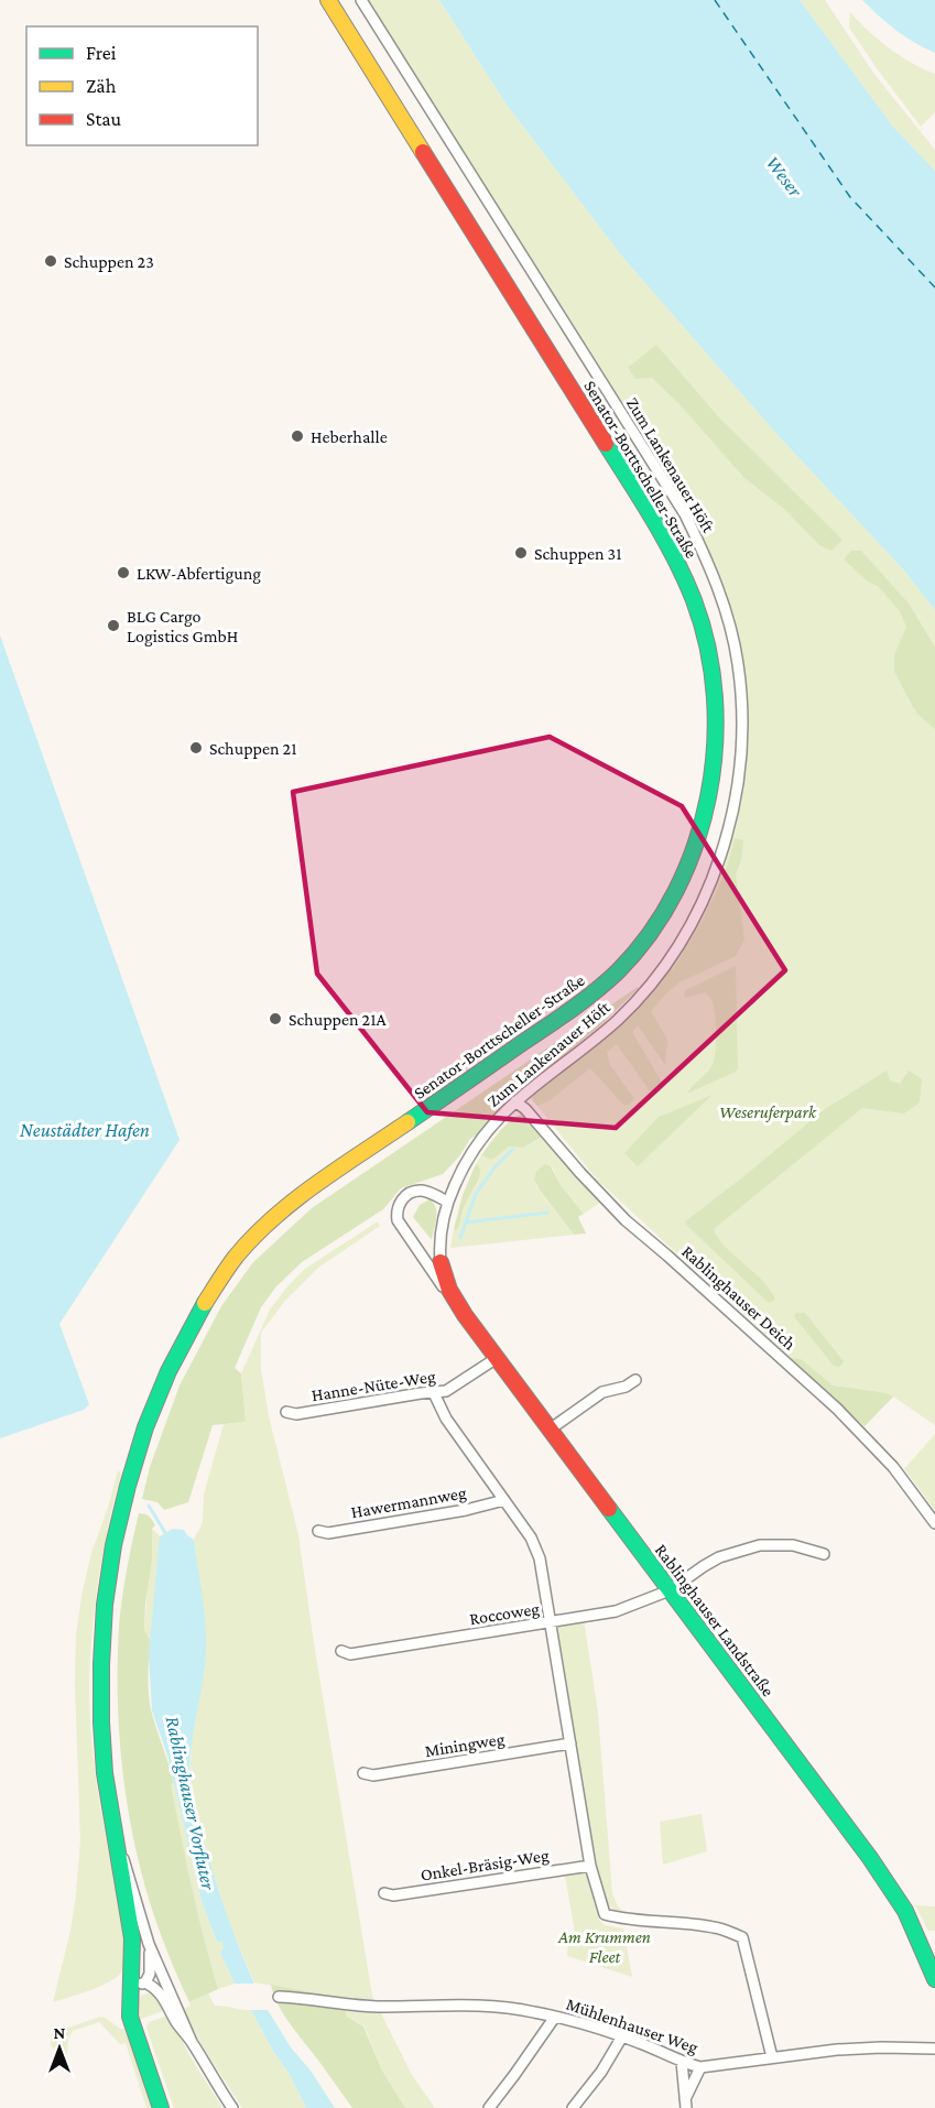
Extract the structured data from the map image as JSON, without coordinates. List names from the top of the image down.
{
  "streets": {
    "street": [
      "Zum Lankenauer Höft",
      "Senator-Borttscheller-Straße",
      "Rablinghauser Deich",
      "Hanne-Nüte-Weg",
      "Hawermannweg",
      "Roccoweg",
      "Rablinghauser Landstraße",
      "Miningweg",
      "Onkel-Bräsig-Weg",
      "Mühlenhauser Weg"
    ]
  },
  "crossings": [
    ["Zum Lankenauer Höft", "Rablinghauser Deich"],
    ["Zum Lankenauer Höft", "Rablinghauser Landstraße"],
    ["Hanne-Nüte-Weg", "Rablinghauser Landstraße"],
    ["Roccoweg", "Rablinghauser Landstraße"]
  ],
  "water": ["Weser", "Neustädter Hafen", "Rablinghauser Vorfluter"],
  "parks": ["Weseruferpark", "Am Krummen Fleet"],
  "places": [
    "Schuppen 23",
    "Heberhalle",
    "Schuppen 31",
    "LKW-Abfertigung",
    "BLG Cargo Logistics GmbH",
    "Schuppen 21",
    "Schuppen 21A"
  ],
  "legend": ["Frei", "Zäh", "Stau"],
  "north": "top"
}
